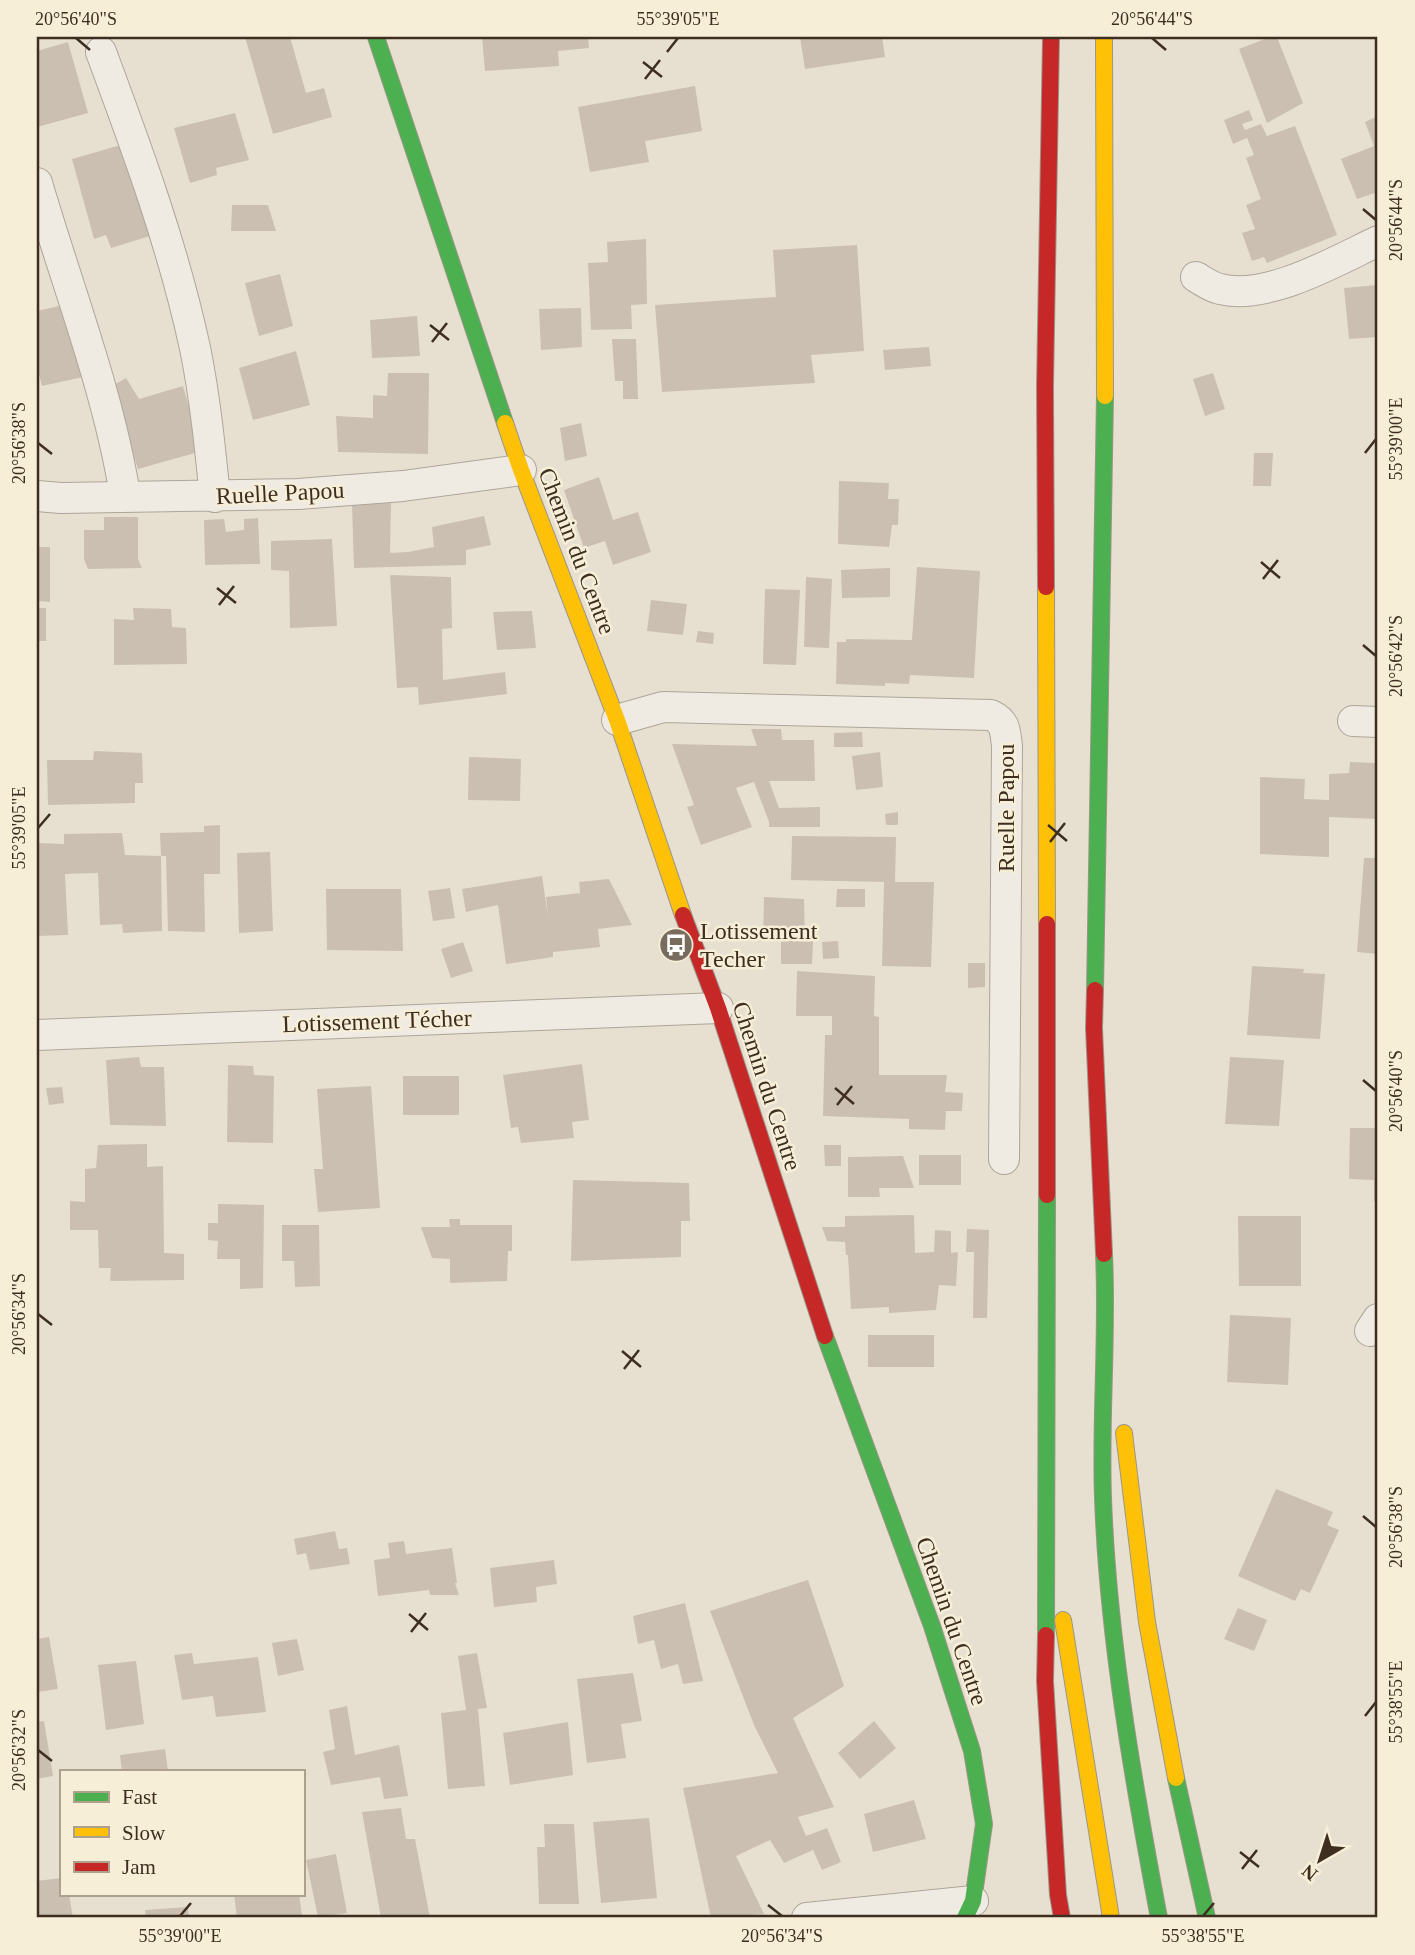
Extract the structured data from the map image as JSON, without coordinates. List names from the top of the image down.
{
  "streets": {
    "main road": ["Chemin du Centre"],
    "street": ["Ruelle Papou", "Lotissement Técher"]
  },
  "crossings": [
    ["Ruelle Papou", "Chemin du Centre"],
    ["Chemin du Centre", "Lotissement Técher"]
  ],
  "places": {
    "bus stop": ["Lotissement Techer"]
  },
  "legend": ["Fast", "Slow", "Jam"],
  "north": "bottom left",
  "coordinates": [
    "20°56'40\"S",
    "55°39'05\"E",
    "20°56'44\"S",
    "55°39'00\"E",
    "20°56'38\"S",
    "20°56'42\"S",
    "20°56'34\"S",
    "55°38'55\"E",
    "20°56'32\"S"
  ]
}
